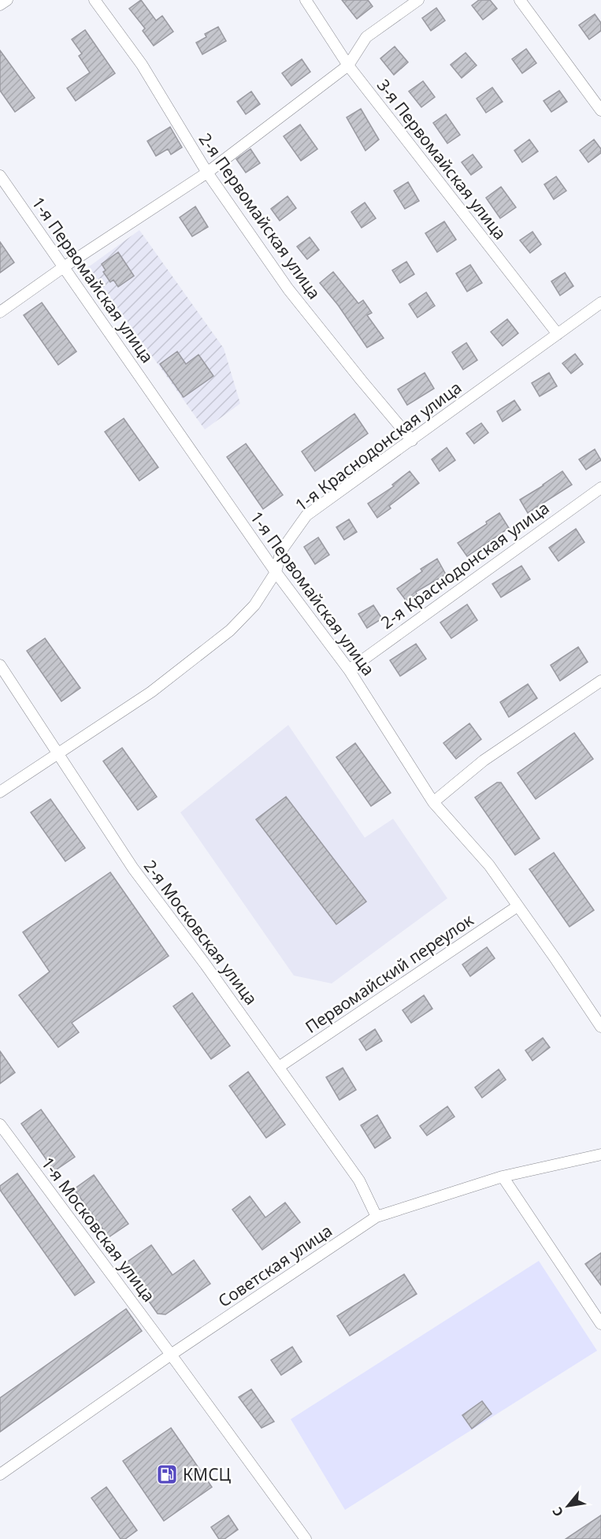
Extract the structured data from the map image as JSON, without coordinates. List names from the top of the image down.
{
  "streets": {
    "street": [
      "3-я Первомайская улица",
      "2-я Первомайская улица",
      "1-я Первомайская улица",
      "1-я Краснодонская улица",
      "2-я Краснодонская улица",
      "2-я Московская улица",
      "Первомайский переулок",
      "1-я Московская улица",
      "Советская улица"
    ]
  },
  "crossings": [
    ["3-я Первомайская улица", "1-я Краснодонская улица"],
    ["2-я Первомайская улица", "1-я Краснодонская улица"],
    ["1-я Первомайская улица", "1-я Краснодонская улица"],
    ["1-я Первомайская улица", "2-я Краснодонская улица"],
    ["1-я Первомайская улица", "Первомайский переулок"],
    ["1-я Краснодонская улица", "2-я Московская улица"],
    ["2-я Московская улица", "Первомайский переулок"],
    ["2-я Московская улица", "Советская улица"],
    ["1-я Московская улица", "Советская улица"]
  ],
  "places": {
    "fuel station": ["КМСЦ"]
  },
  "north": "bottom left"
}
